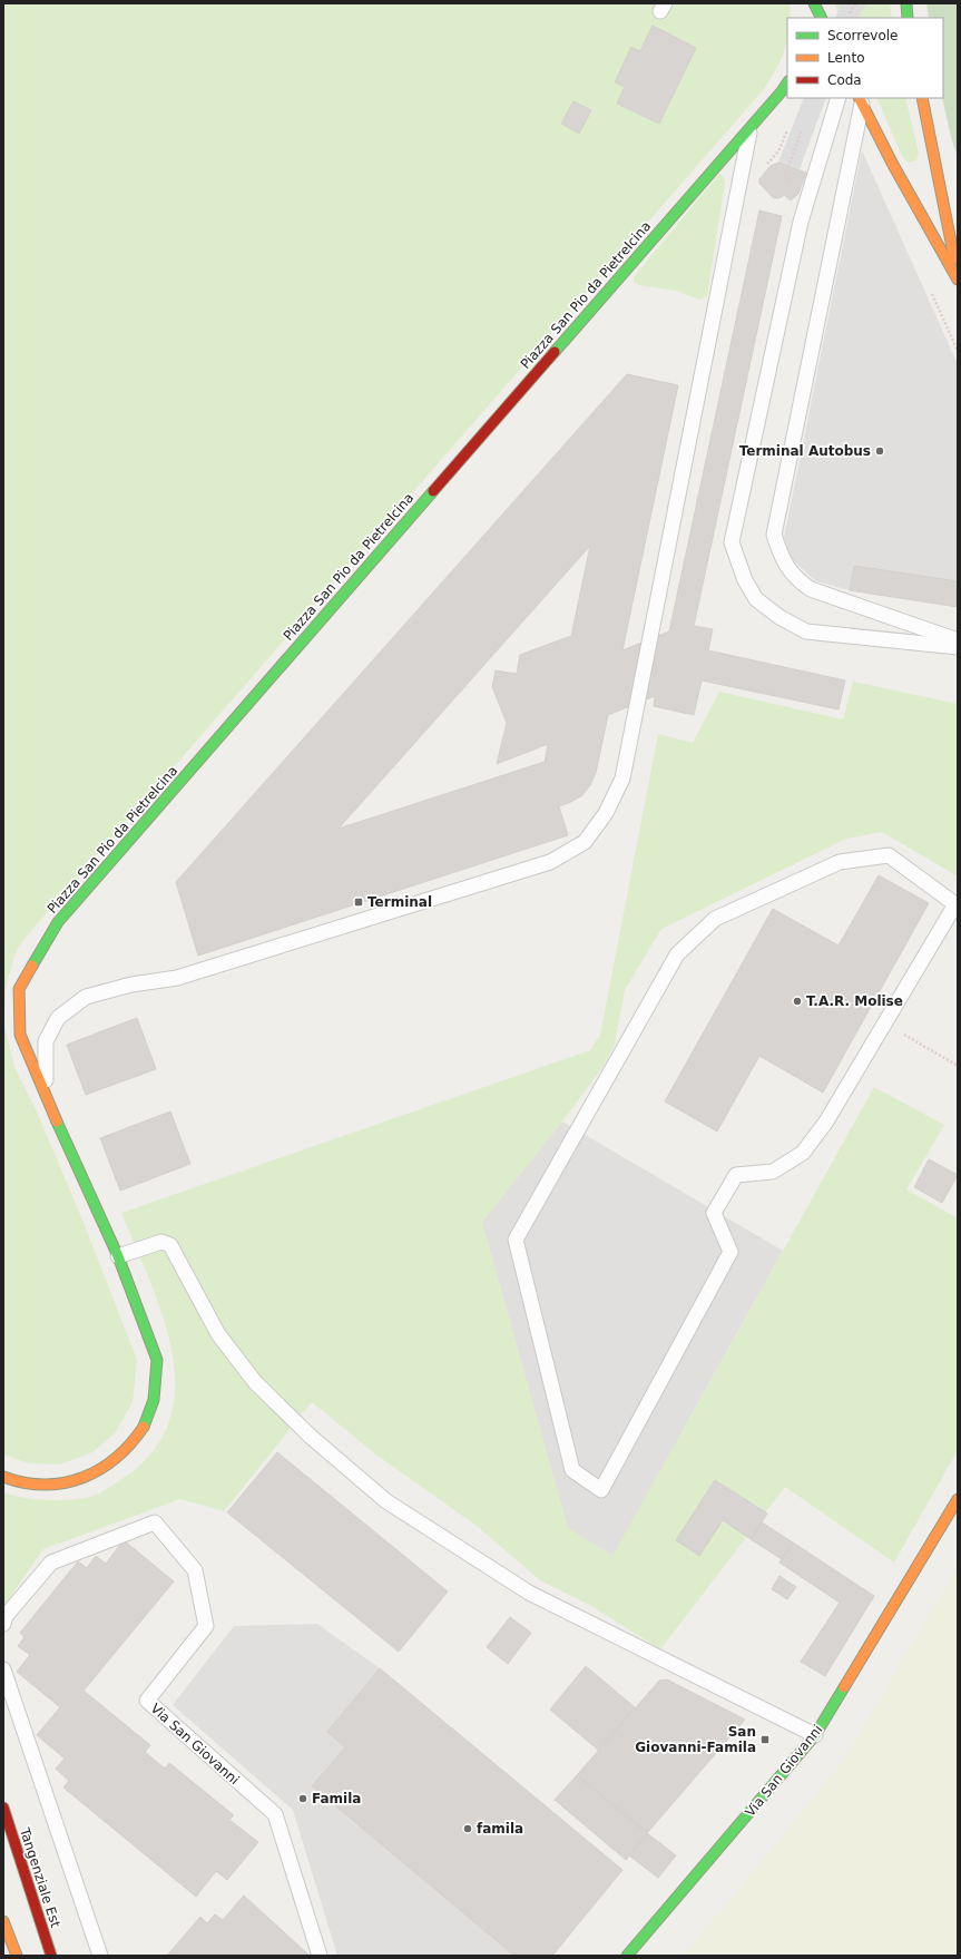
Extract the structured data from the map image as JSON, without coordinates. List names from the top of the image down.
{
  "streets": {
    "street": ["Piazza San Pio da Pietrelcina", "Via San Giovanni", "Tangenziale Est"]
  },
  "places": {
    "other": [
      "Terminal Autobus",
      "T.A.R. Molise",
      "Famila",
      "famila"
    ],
    "transit": ["Terminal", "San Giovanni-Famila"]
  },
  "legend": ["Scorrevole", "Lento", "Coda"]
}
